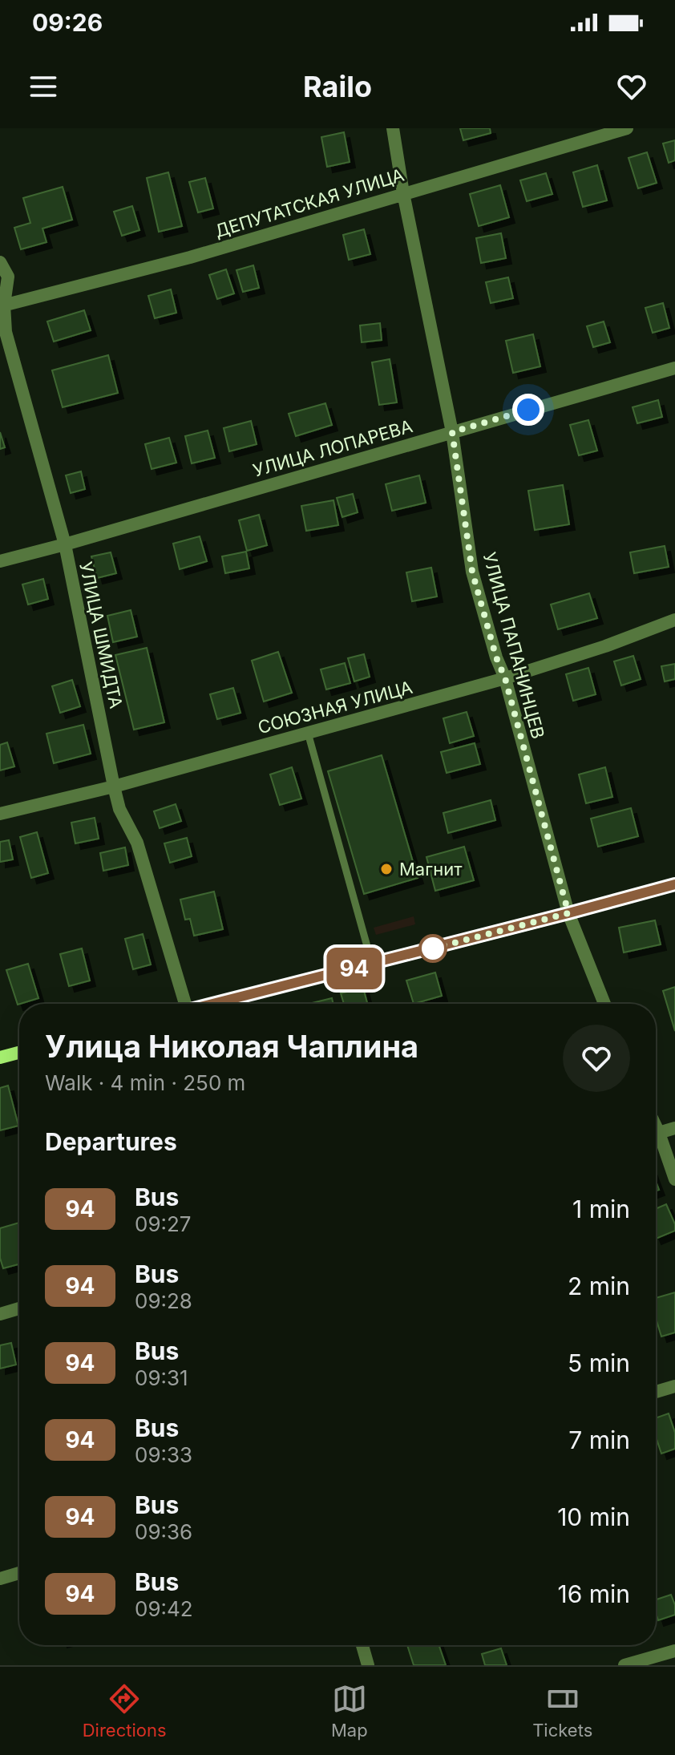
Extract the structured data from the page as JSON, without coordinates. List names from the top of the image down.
{
  "streets": {
    "street": [
      "ДЕПУТАТСКАЯ УЛИЦА",
      "УЛИЦА ЛОПАРЕВА",
      "УЛИЦА ШМИДТА",
      "УЛИЦА ПАПАНИНЦЕВ",
      "СОЮЗНАЯ УЛИЦА"
    ]
  },
  "crossings": [
    ["ДЕПУТАТСКАЯ УЛИЦА", "УЛИЦА ШМИДТА"],
    ["ДЕПУТАТСКАЯ УЛИЦА", "УЛИЦА ПАПАНИНЦЕВ"],
    ["УЛИЦА ЛОПАРЕВА", "УЛИЦА ШМИДТА"],
    ["УЛИЦА ЛОПАРЕВА", "УЛИЦА ПАПАНИНЦЕВ"],
    ["УЛИЦА ШМИДТА", "СОЮЗНАЯ УЛИЦА"],
    ["УЛИЦА ПАПАНИНЦЕВ", "СОЮЗНАЯ УЛИЦА"]
  ],
  "places": ["Магнит"],
  "lines": ["bus line 94"],
  "page": {
    "status": "09:26",
    "header": "Railo",
    "on_map": "94",
    "heading": [
      ["Улица Николая Чаплина", "Walk · 4 min · 250 m"],
      "Departures"
    ],
    "list": [
      {
        "mark": "94",
        "name": "Bus",
        "note": "09:27",
        "value": "1 min"
      },
      {
        "mark": "94",
        "name": "Bus",
        "note": "09:28",
        "value": "2 min"
      },
      {
        "mark": "94",
        "name": "Bus",
        "note": "09:31",
        "value": "5 min"
      },
      {
        "mark": "94",
        "name": "Bus",
        "note": "09:33",
        "value": "7 min"
      },
      {
        "mark": "94",
        "name": "Bus",
        "note": "09:36",
        "value": "10 min"
      },
      {
        "mark": "94",
        "name": "Bus",
        "note": "09:42",
        "value": "16 min"
      }
    ],
    "tabs": ["Directions", "Map", "Tickets"]
  }
}
